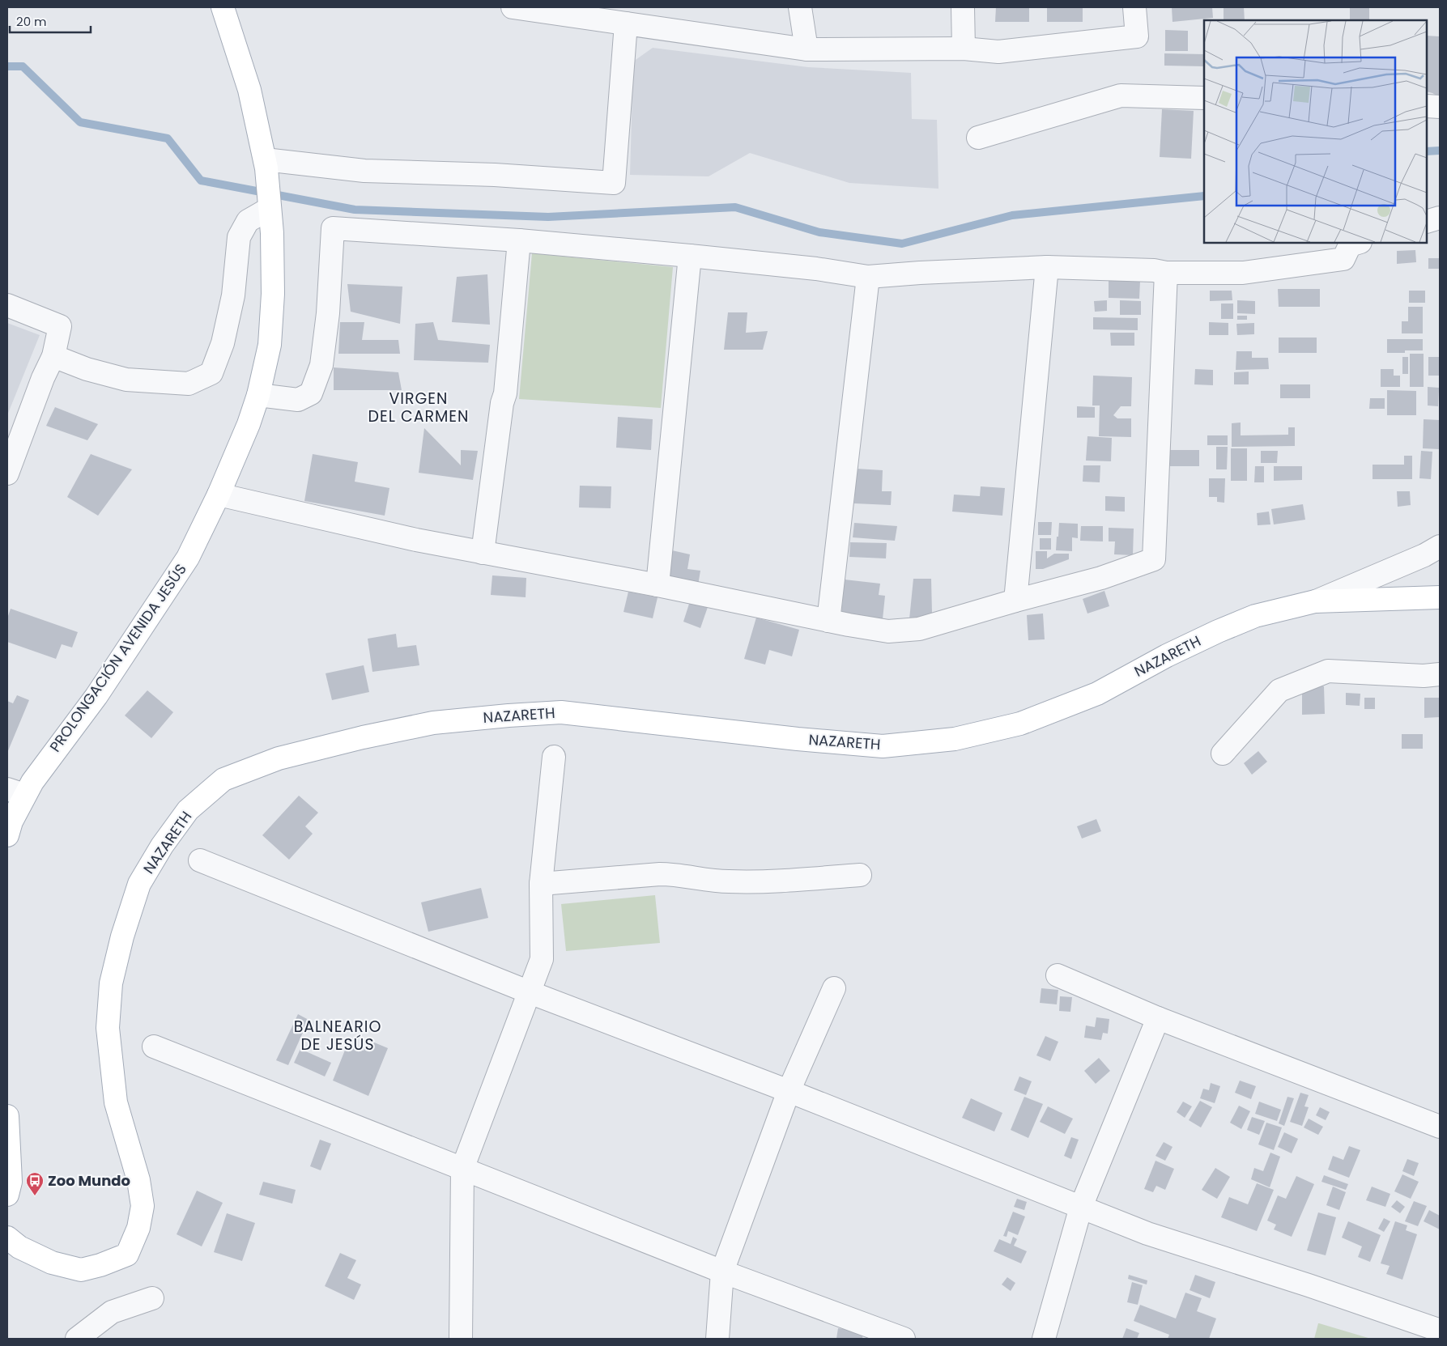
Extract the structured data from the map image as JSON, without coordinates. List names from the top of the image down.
{
  "streets": {
    "main road": ["NAZARETH", "PROLONGACIÓN AVENIDA JESÚS"]
  },
  "districts": ["VIRGEN DEL CARMEN", "BALNEARIO DE JESÚS"],
  "places": {
    "bus stop": ["Zoo Mundo"]
  },
  "scale_bar": "20 m"
}
